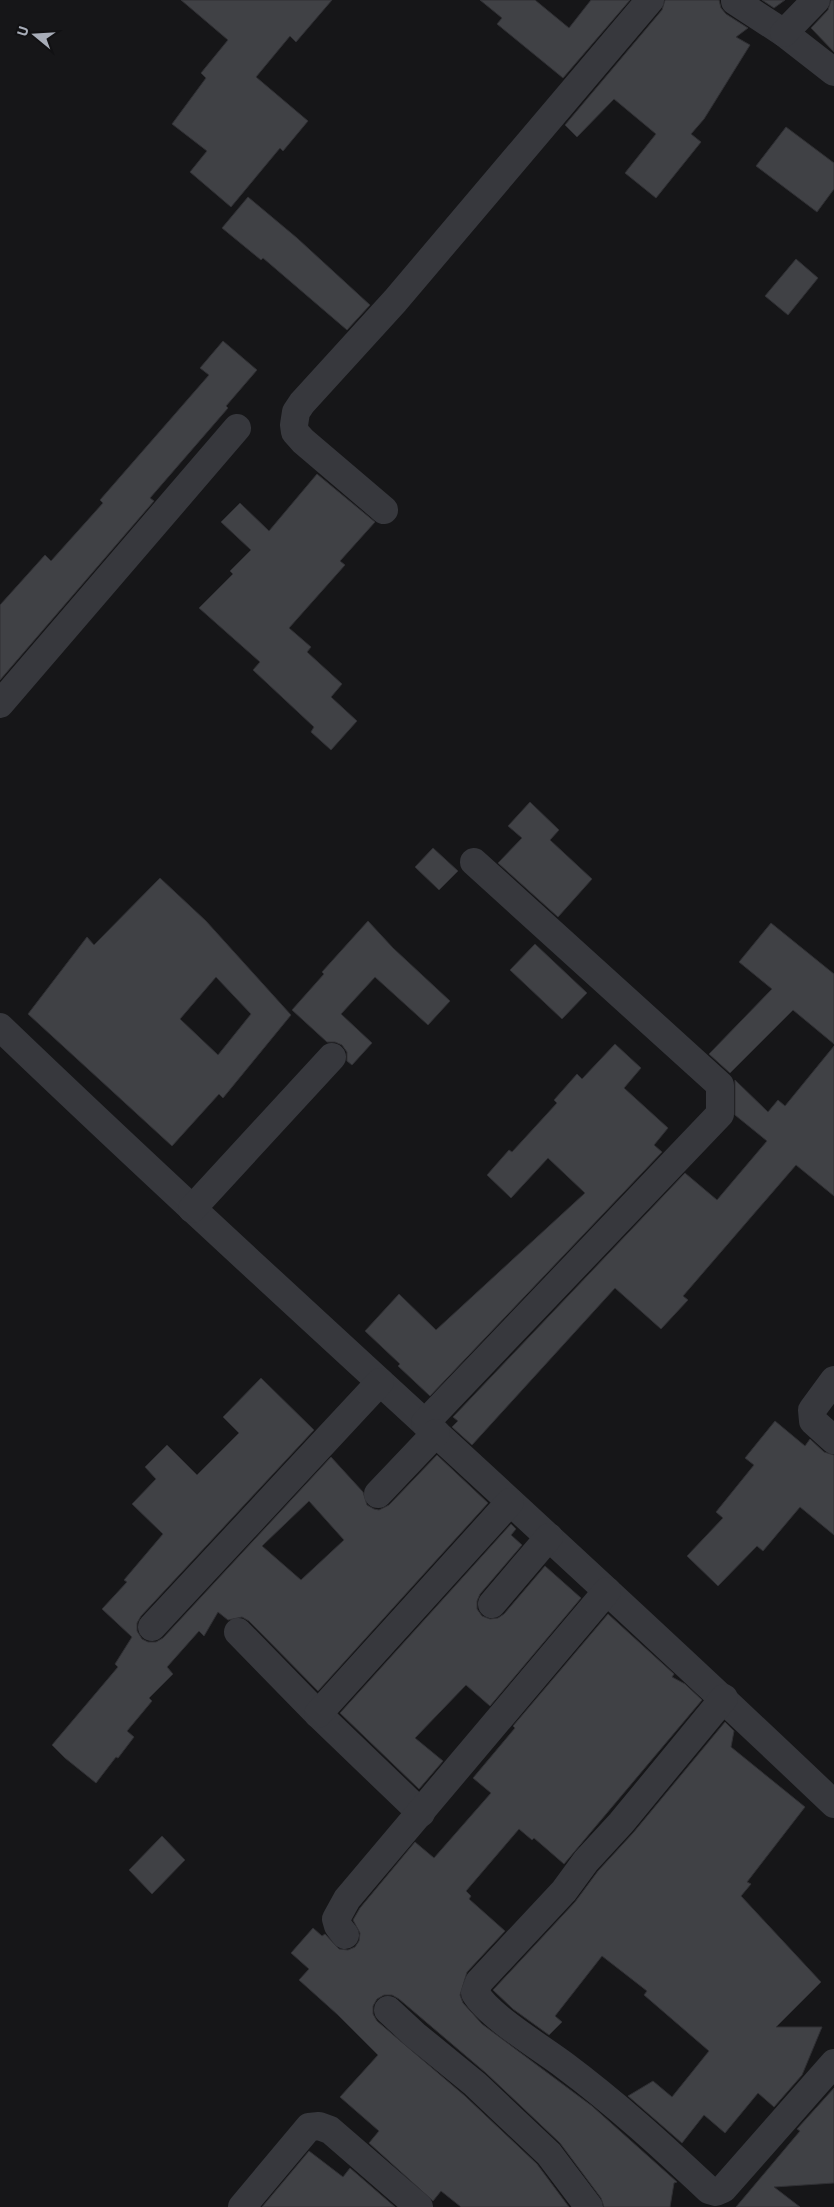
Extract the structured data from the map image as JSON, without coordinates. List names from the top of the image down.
{
  "north": "left"
}
